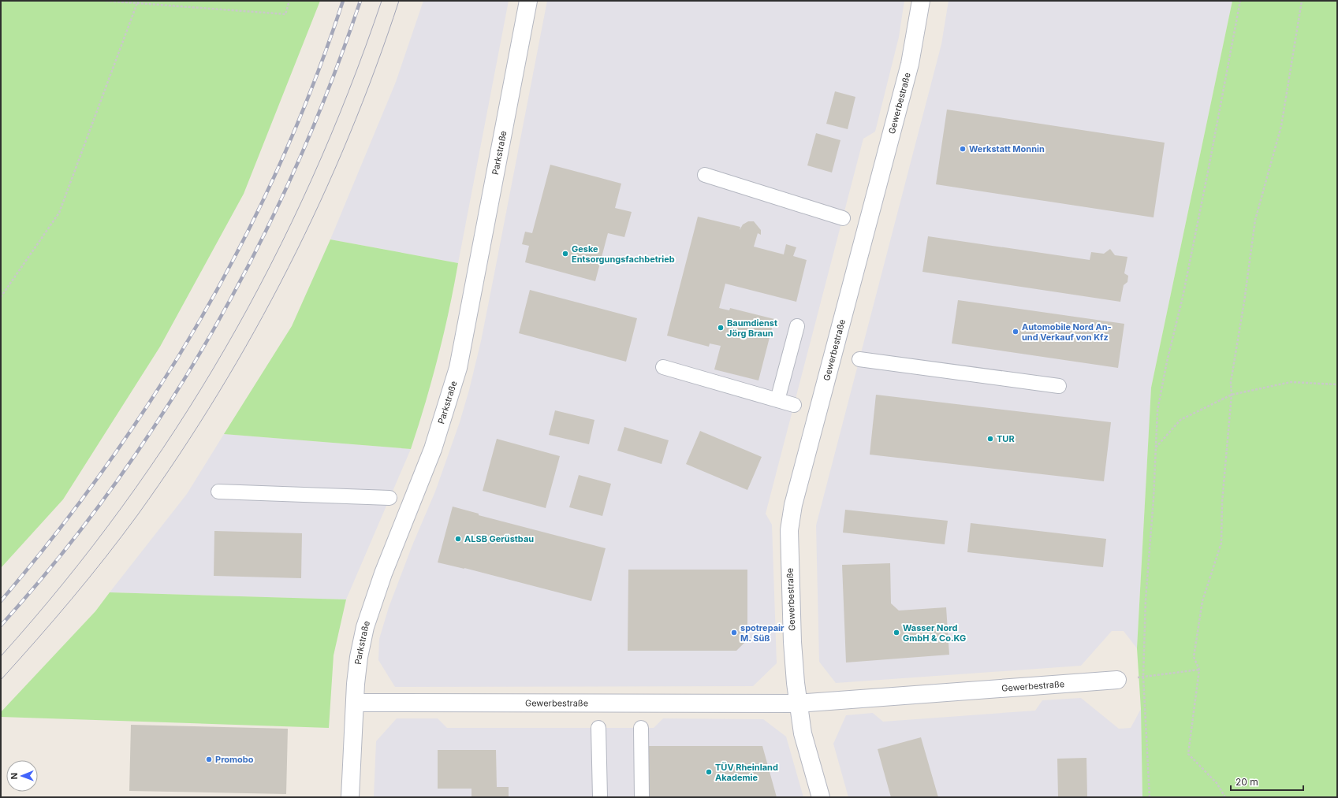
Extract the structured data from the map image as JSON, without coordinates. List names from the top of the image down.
{
  "streets": {
    "street": ["Gewerbestraße", "Parkstraße"]
  },
  "crossings": [
    ["Gewerbestraße", "Parkstraße"]
  ],
  "places": [
    "Werkstatt Monnin",
    "Geske Entsorgungsfachbetrieb",
    "Baumdienst Jörg Braun",
    "Automobile Nord An- und Verkauf von Kfz",
    "TUR",
    "ALSB Gerüstbau",
    "spotrepair M. Süß",
    "Wasser Nord GmbH & Co.KG",
    "Promobo",
    "TÜV Rheinland Akademie"
  ],
  "scale_bar": "20 m",
  "north": "left"
}
